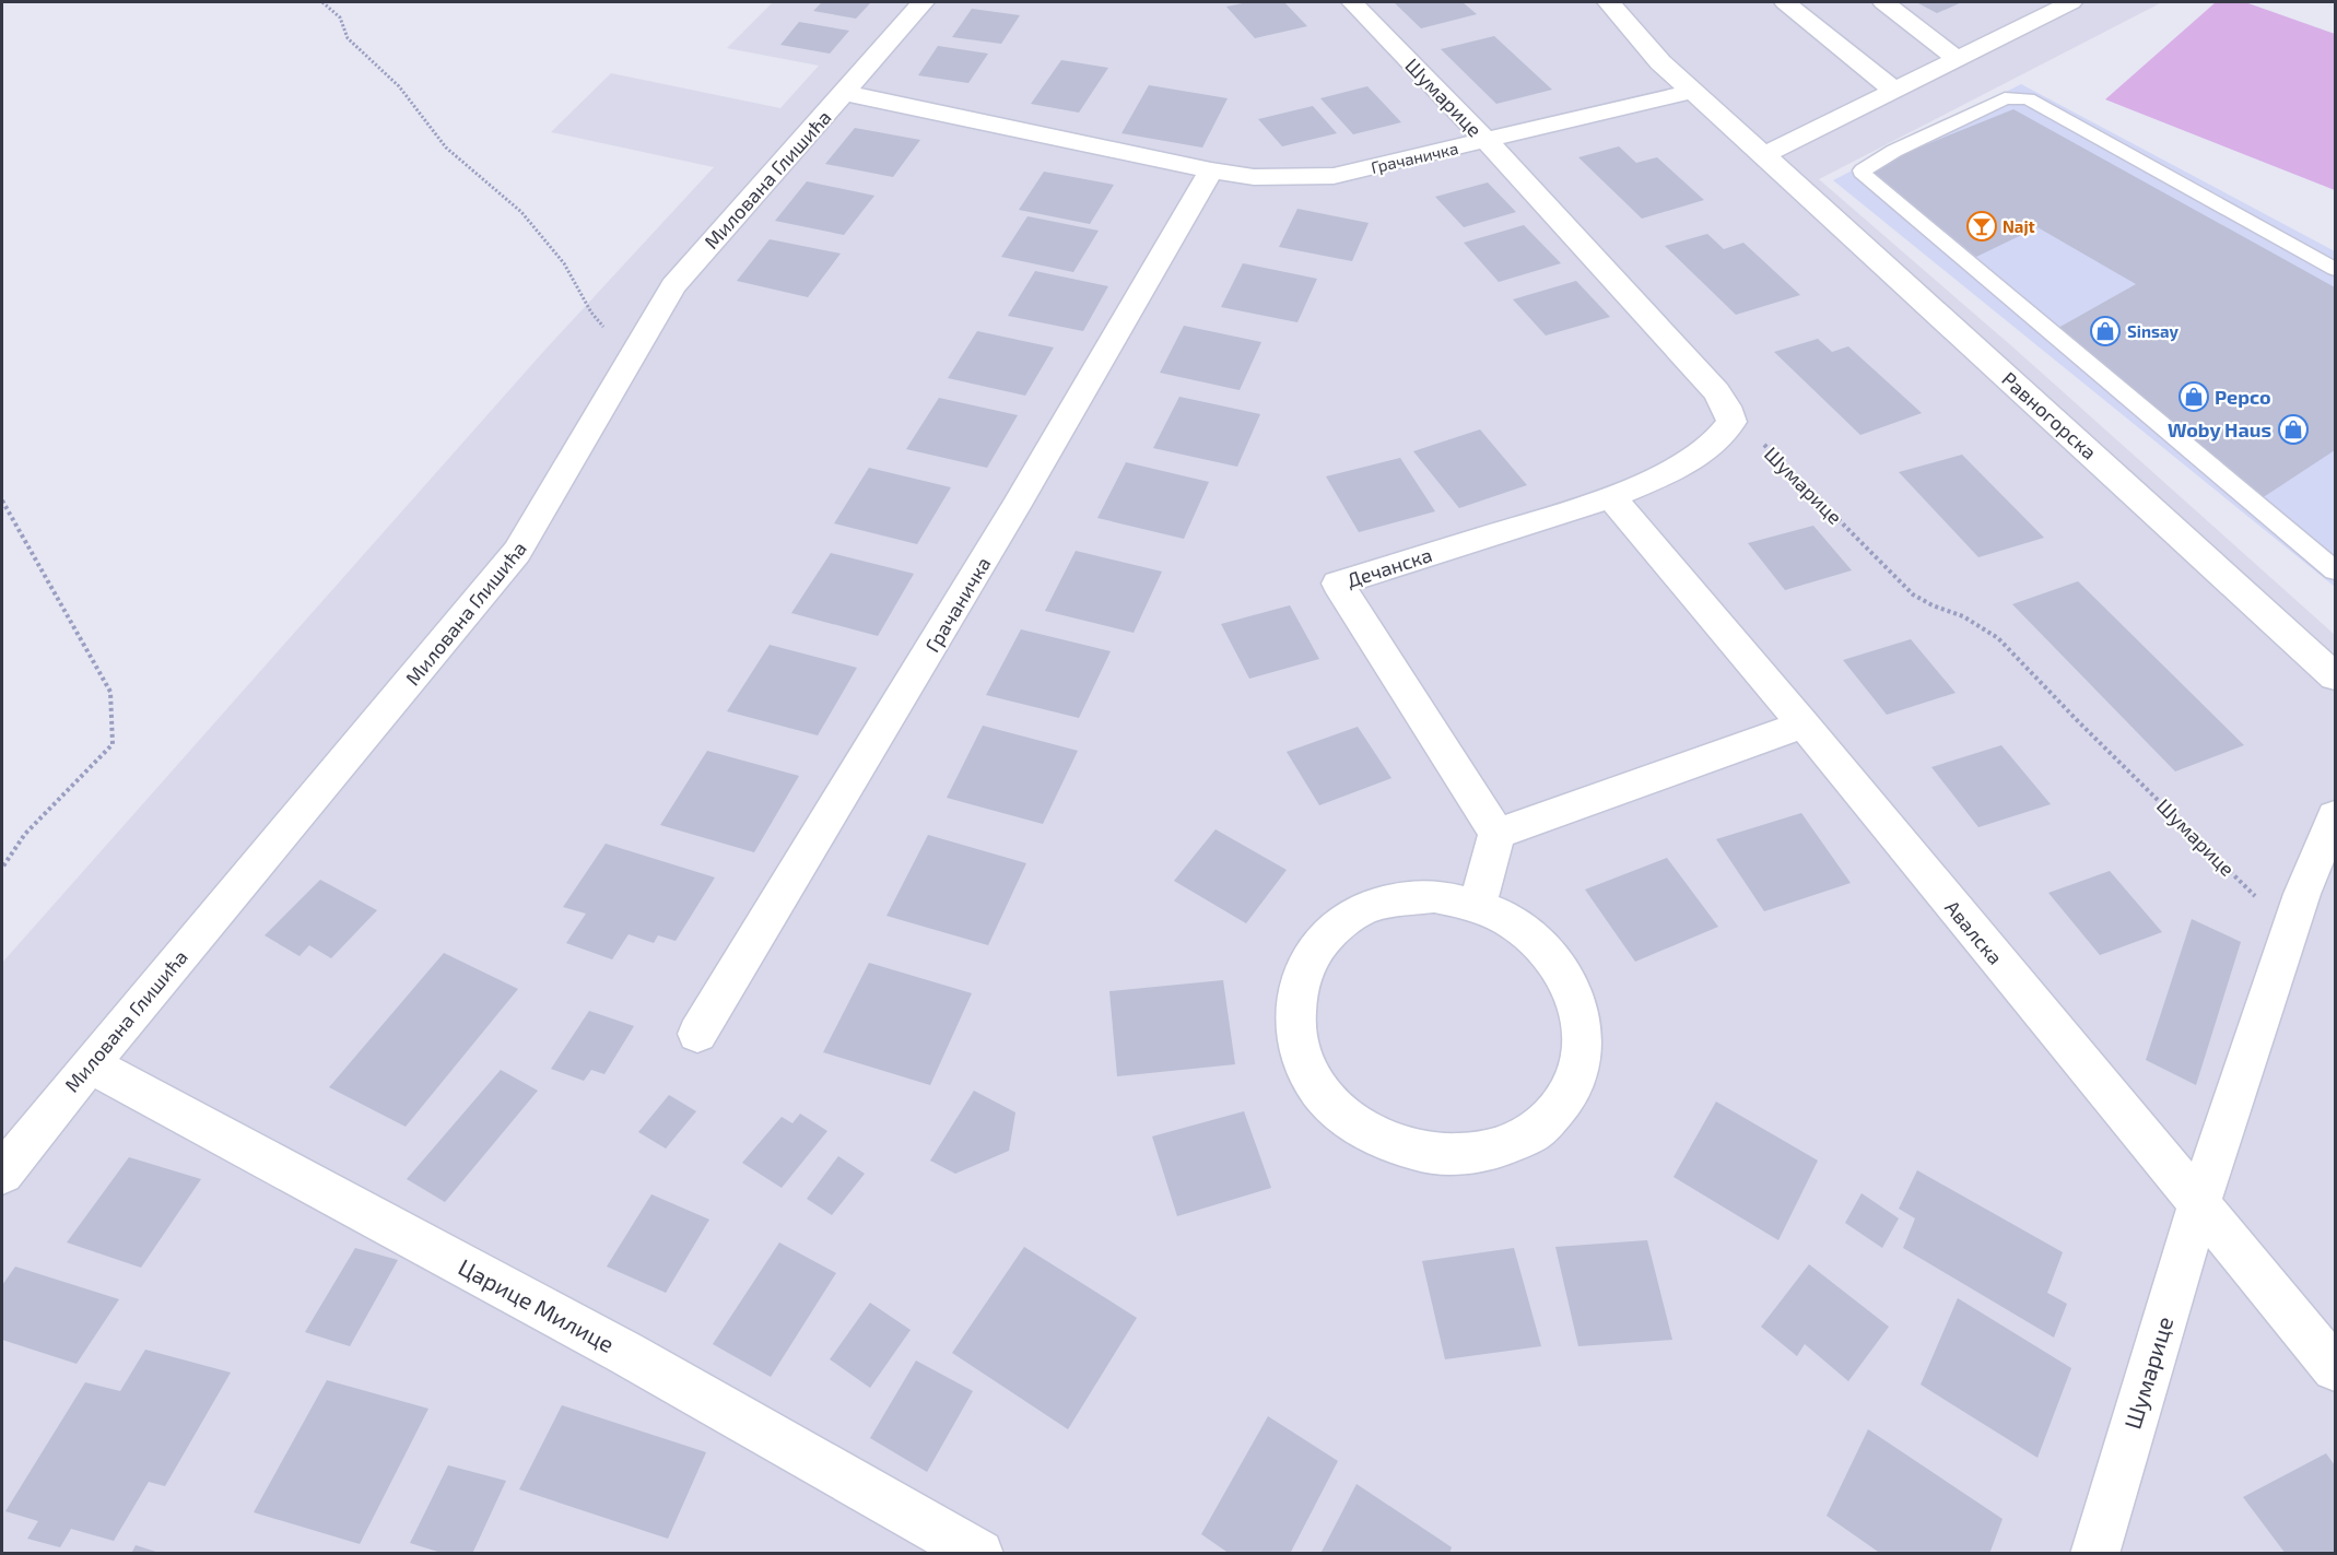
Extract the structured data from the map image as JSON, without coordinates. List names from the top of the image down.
{
  "streets": {
    "street": [
      "Шумарице",
      "Грачаничка",
      "Милована Глишића",
      "Равногорска",
      "Дечанска",
      "Авалска",
      "Царице Милице"
    ]
  },
  "crossings": [
    ["Шумарице", "Грачаничка"],
    ["Шумарице", "Авалска"],
    ["Грачаничка", "Милована Глишића"],
    ["Грачаничка", "Равногорска"],
    ["Милована Глишића", "Царице Милице"],
    ["Дечанска", "Авалска"]
  ],
  "places": {
    "bar": ["Najt"],
    "shop": ["Sinsay", "Pepco", "Woby Haus"]
  }
}
